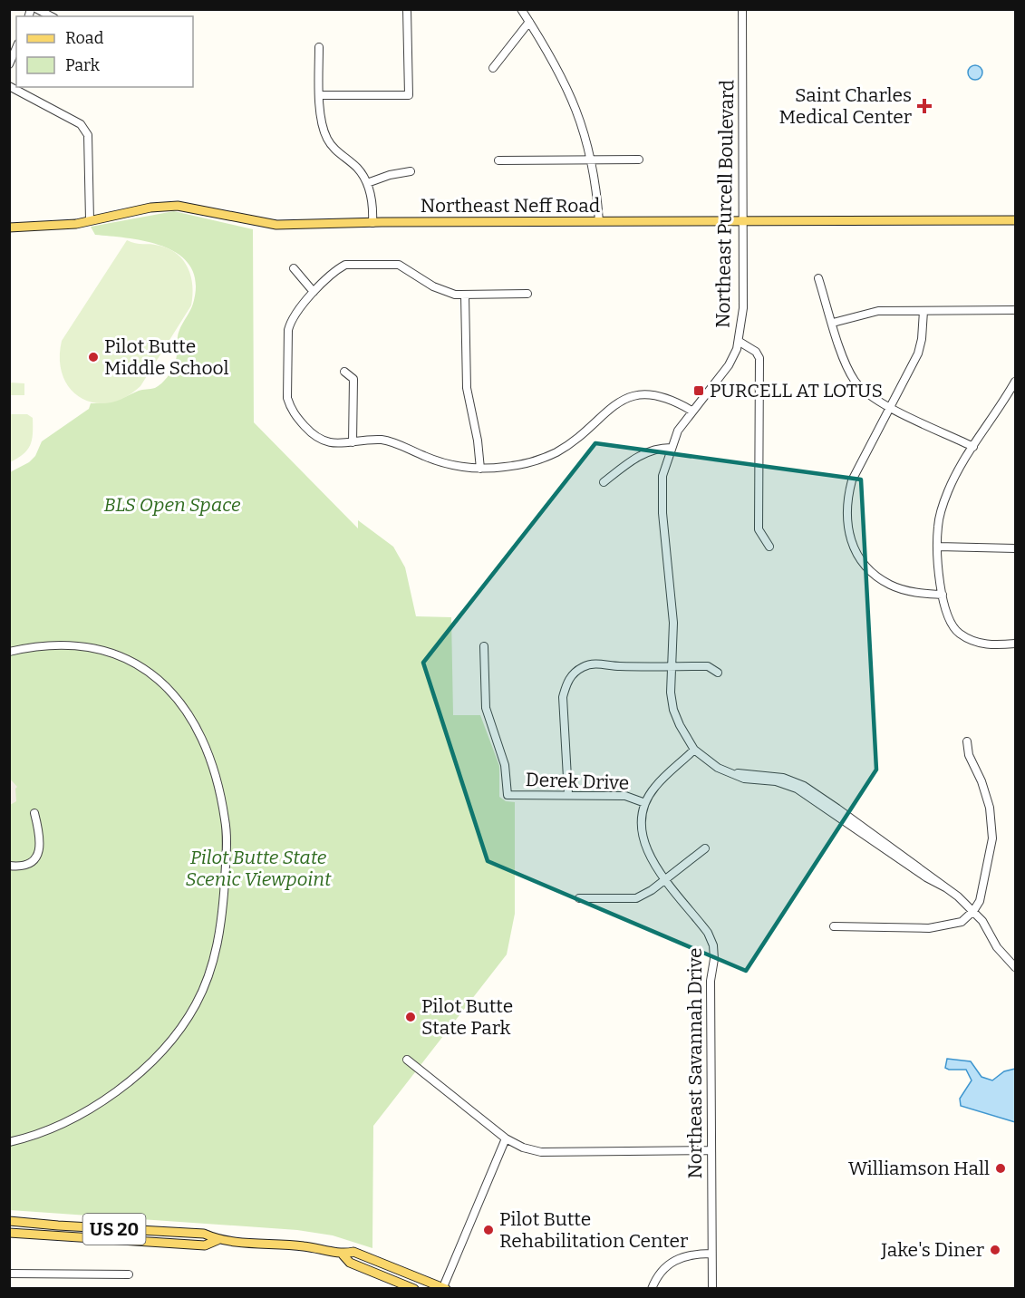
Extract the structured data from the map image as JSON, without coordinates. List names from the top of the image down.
{
  "streets": {
    "main road": ["Northeast Neff Road", "US 20"],
    "street": ["Northeast Purcell Boulevard", "Derek Drive", "Northeast Savannah Drive"]
  },
  "crossings": [
    ["Northeast Purcell Boulevard", "Northeast Neff Road"],
    ["Northeast Purcell Boulevard", "Northeast Savannah Drive"],
    ["Derek Drive", "Northeast Savannah Drive"]
  ],
  "parks": ["BLS Open Space", "Pilot Butte State Scenic Viewpoint"],
  "places": {
    "health": ["Saint Charles Medical Center"],
    "other": [
      "Pilot Butte Middle School",
      "Pilot Butte State Park",
      "Williamson Hall",
      "Pilot Butte Rehabilitation Center",
      "Jake's Diner"
    ],
    "transit": ["PURCELL AT LOTUS"]
  },
  "legend": ["Road", "Park"]
}
